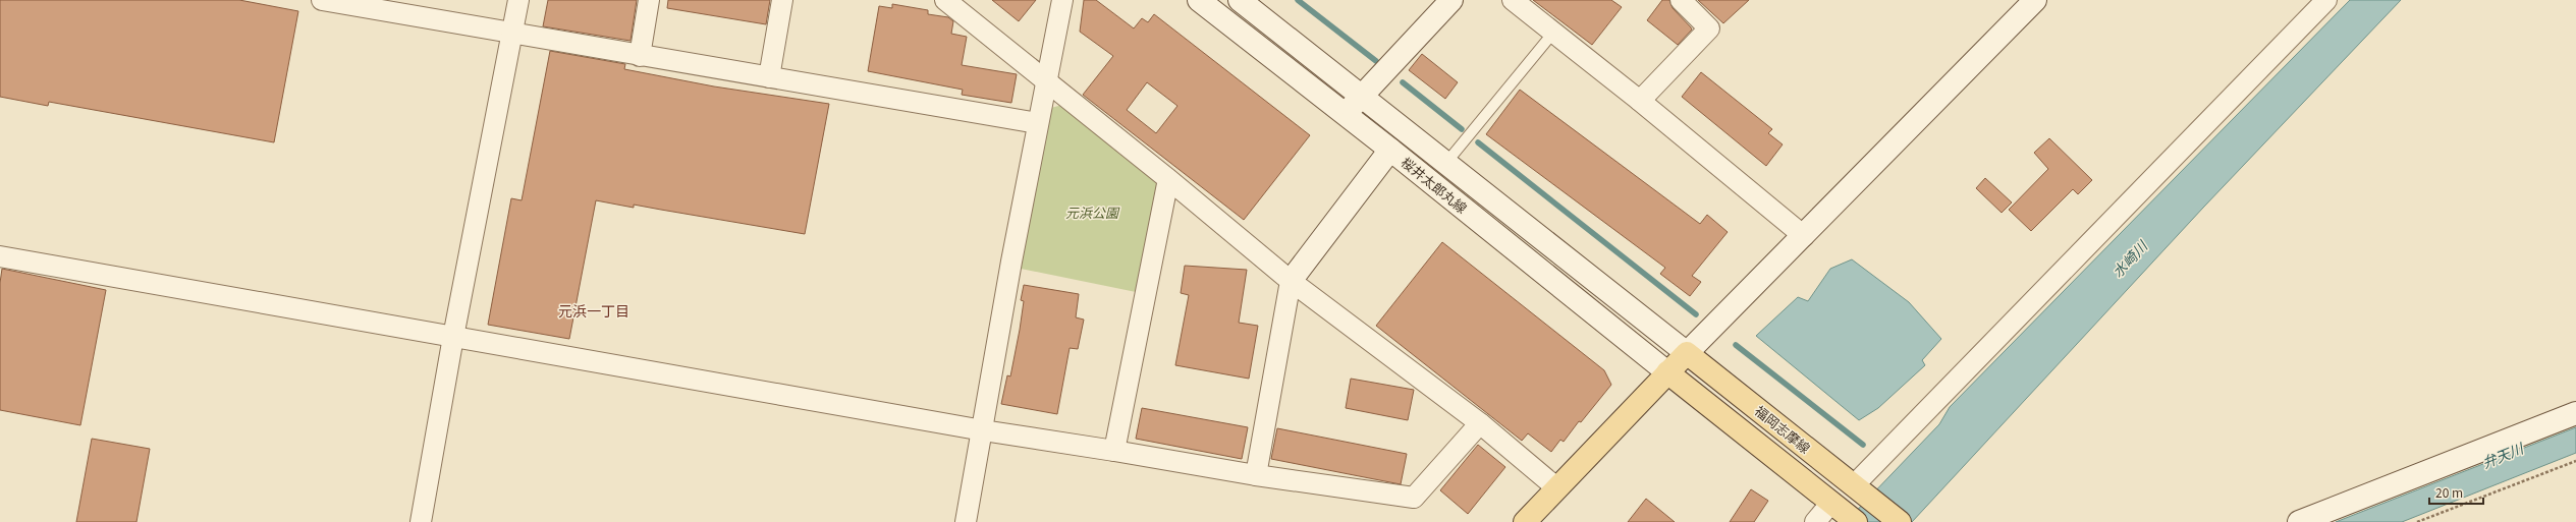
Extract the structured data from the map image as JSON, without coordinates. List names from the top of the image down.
{
  "streets": {
    "main road": ["桜井太郎丸線", "福岡志摩線"]
  },
  "crossings": [
    ["桜井太郎丸線", "福岡志摩線"]
  ],
  "districts": ["元浜一丁目"],
  "water": ["水崎川", "弁天川"],
  "parks": ["元浜公園"],
  "scale_bar": "20 m"
}
